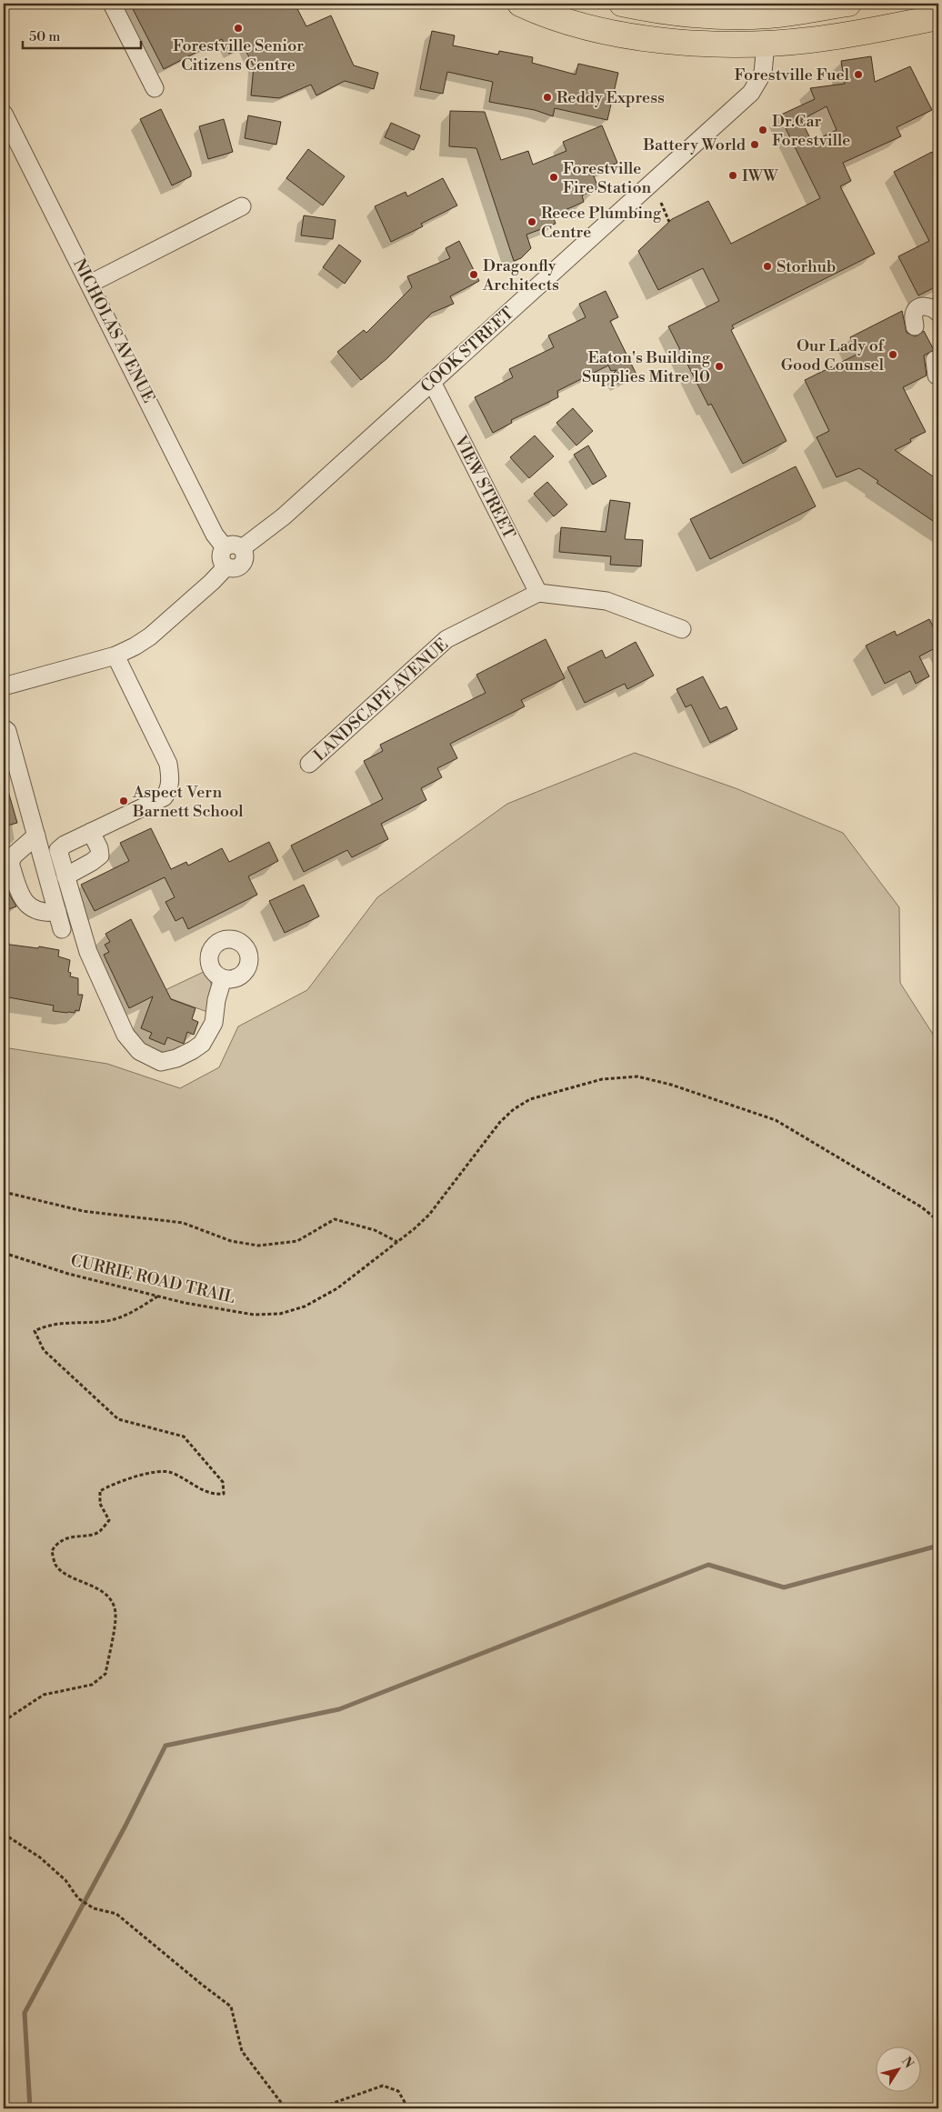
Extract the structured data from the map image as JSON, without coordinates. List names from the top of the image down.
{
  "streets": {
    "highway": ["COOK STREET"],
    "street": ["NICHOLAS AVENUE", "VIEW STREET", "LANDSCAPE AVENUE"],
    "path": ["CURRIE ROAD TRAIL"]
  },
  "crossings": [
    ["NICHOLAS AVENUE", "COOK STREET"],
    ["COOK STREET", "VIEW STREET"],
    ["VIEW STREET", "LANDSCAPE AVENUE"]
  ],
  "places": [
    "Forestville Senior Citizens Centre",
    "Forestville Fuel",
    "Reddy Express",
    "Dr.Car Forestville",
    "Battery World",
    "IWW",
    "Forestville Fire Station",
    "Reece Plumbing Centre",
    "Storhub",
    "Dragonfly Architects",
    "Our Lady of Good Counsel",
    "Eaton's Building Supplies Mitre 10",
    "Aspect Vern Barnett School"
  ],
  "scale_bar": "50 m",
  "north": "top right"
}
